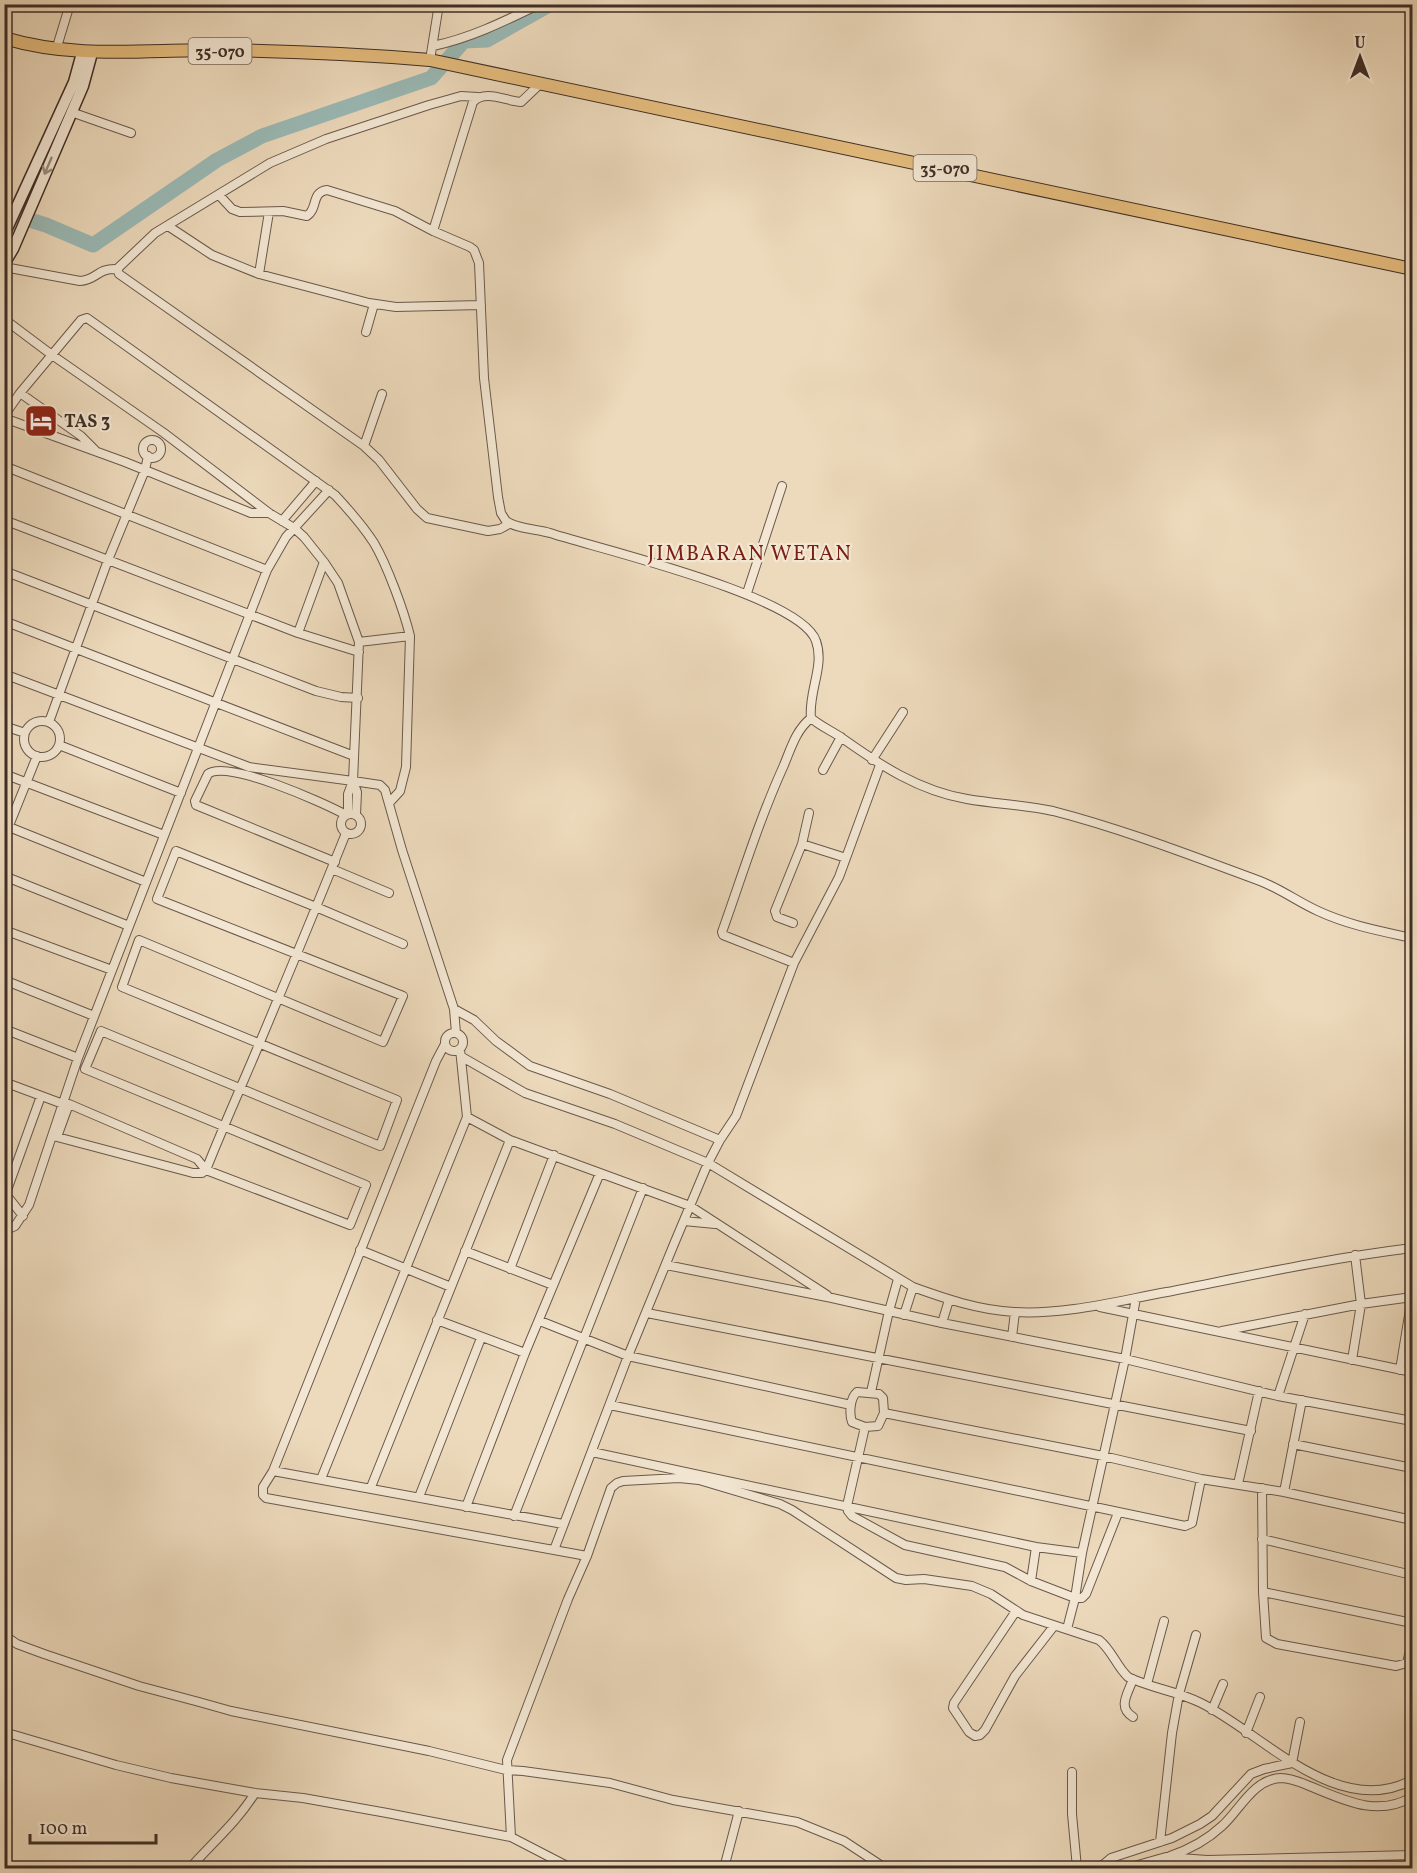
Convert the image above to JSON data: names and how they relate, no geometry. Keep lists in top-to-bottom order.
{
  "streets": {
    "main road": ["35-070"]
  },
  "districts": ["JIMBARAN WETAN"],
  "places": {
    "hotel": ["TAS 3"]
  },
  "scale_bar": "100 m",
  "north": "top"
}
